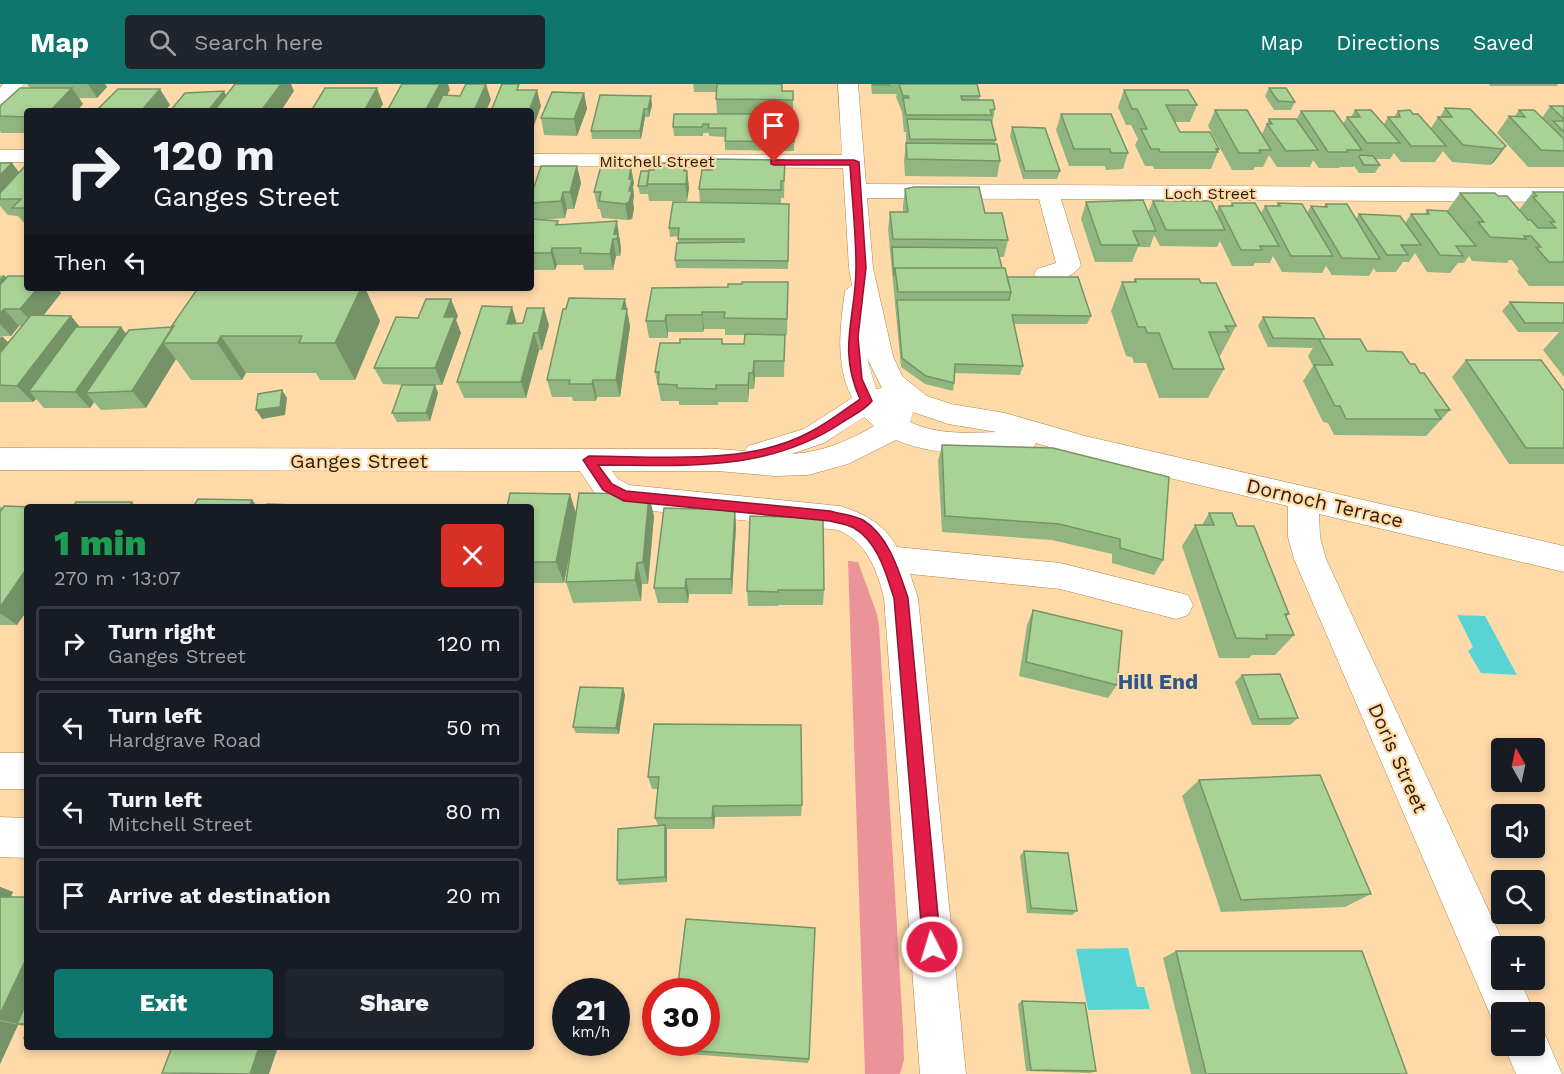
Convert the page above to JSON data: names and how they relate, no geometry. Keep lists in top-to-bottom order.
{
  "streets": {
    "street": [
      "Mitchell Street",
      "Loch Street",
      "Ganges Street",
      "Dornoch Terrace",
      "Doris Street"
    ]
  },
  "crossings": [
    ["Ganges Street", "Dornoch Terrace"],
    ["Dornoch Terrace", "Doris Street"]
  ],
  "districts": ["Hill End"],
  "north": "top",
  "page": {
    "header": "Map",
    "search": "Search here",
    "nav": ["Map", "Directions", "Saved"],
    "turn": ["120 m", "Ganges Street"],
    "then": "Then",
    "heading": ["1 min", "270 m · 13:07"],
    "list": [
      {
        "name": "Turn right",
        "note": "Ganges Street",
        "value": "120 m"
      },
      {
        "name": "Turn left",
        "note": "Hardgrave Road",
        "value": "50 m"
      },
      {
        "name": "Turn left",
        "note": "Mitchell Street",
        "value": "80 m"
      },
      {
        "name": "Arrive at destination",
        "value": "20 m"
      }
    ],
    "map_buttons": ["+", "−"],
    "buttons": ["Exit", "Share"],
    "speed": "21 km/h",
    "limit": "30"
  }
}
